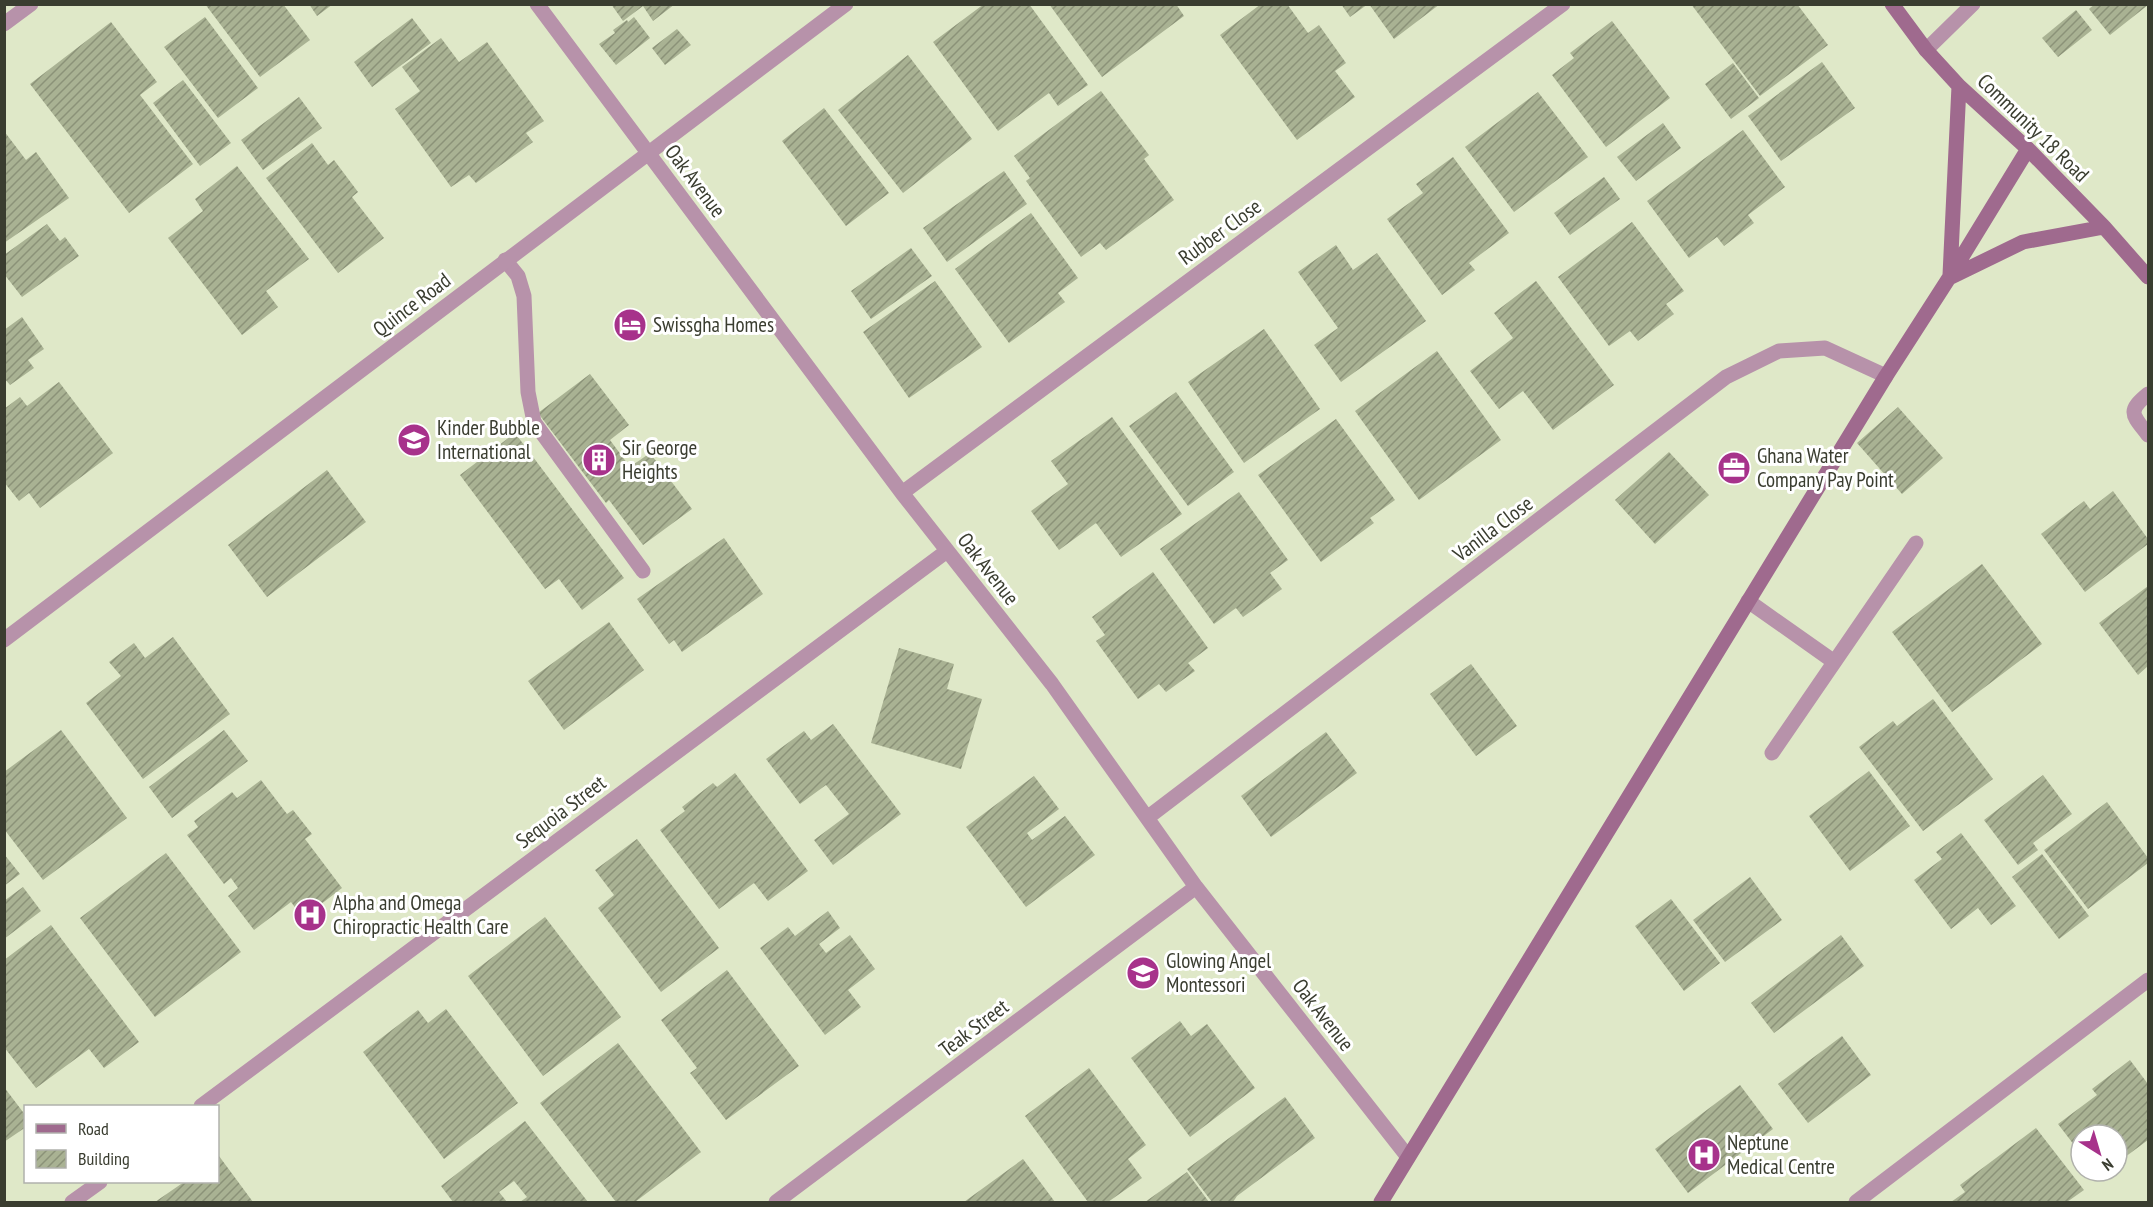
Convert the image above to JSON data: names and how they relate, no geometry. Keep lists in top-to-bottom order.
{
  "streets": {
    "street": [
      "Community 18 Road",
      "Oak Avenue",
      "Rubber Close",
      "Quince Road",
      "Vanilla Close",
      "Sequoia Street",
      "Teak Street"
    ]
  },
  "crossings": [
    ["Oak Avenue", "Rubber Close"],
    ["Oak Avenue", "Quince Road"],
    ["Oak Avenue", "Vanilla Close"],
    ["Oak Avenue", "Sequoia Street"],
    ["Oak Avenue", "Teak Street"]
  ],
  "places": {
    "hotel": ["Swissgha Homes"],
    "school or university": ["Kinder Bubble International", "Glowing Angel Montessori"],
    "building": ["Sir George Heights"],
    "office": ["Ghana Water Company Pay Point"],
    "hospital": ["Alpha and Omega Chiropractic Health Care", "Neptune Medical Centre"]
  },
  "legend": ["Road", "Building"],
  "north": "bottom right"
}
